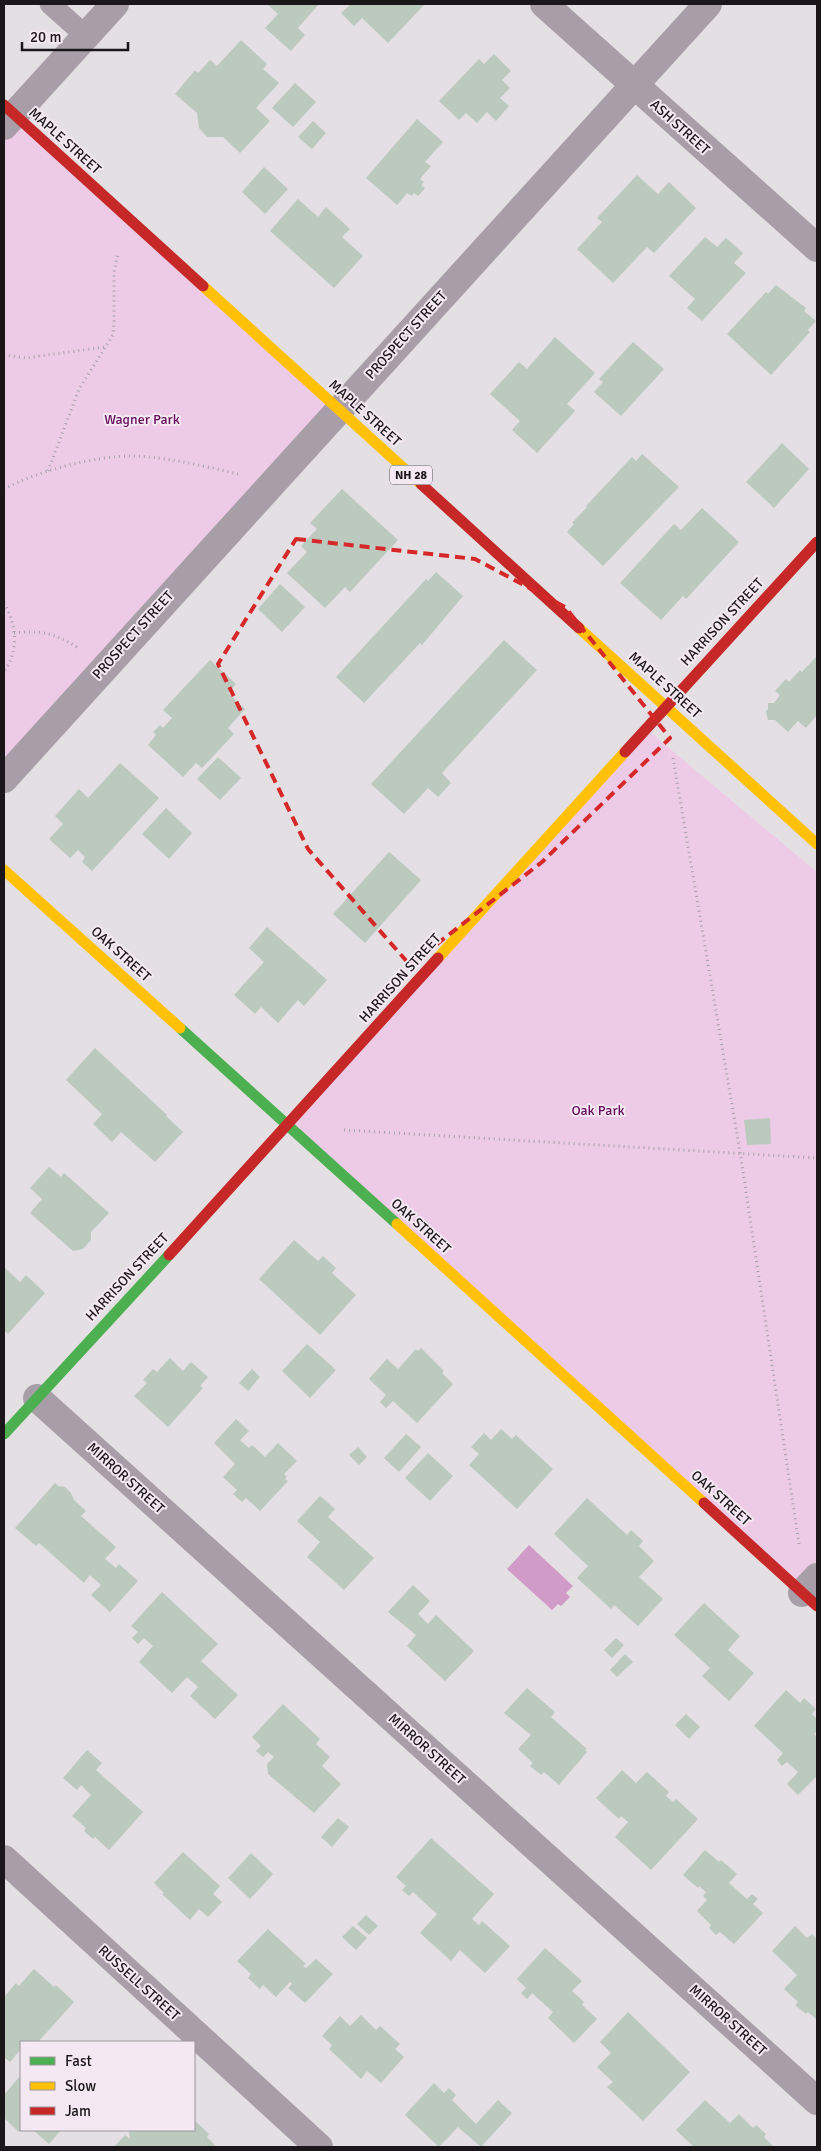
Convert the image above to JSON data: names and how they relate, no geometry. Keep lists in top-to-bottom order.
{
  "streets": {
    "street": [
      "ASH STREET",
      "MAPLE STREET",
      "PROSPECT STREET",
      "NH 28",
      "HARRISON STREET",
      "OAK STREET",
      "MIRROR STREET",
      "RUSSELL STREET"
    ]
  },
  "crossings": [
    ["ASH STREET", "PROSPECT STREET"],
    ["MAPLE STREET", "PROSPECT STREET"],
    ["MAPLE STREET", "HARRISON STREET"],
    ["HARRISON STREET", "OAK STREET"],
    ["HARRISON STREET", "MIRROR STREET"]
  ],
  "parks": ["Wagner Park", "Oak Park"],
  "legend": ["Fast", "Slow", "Jam"],
  "scale_bar": "20 m"
}
